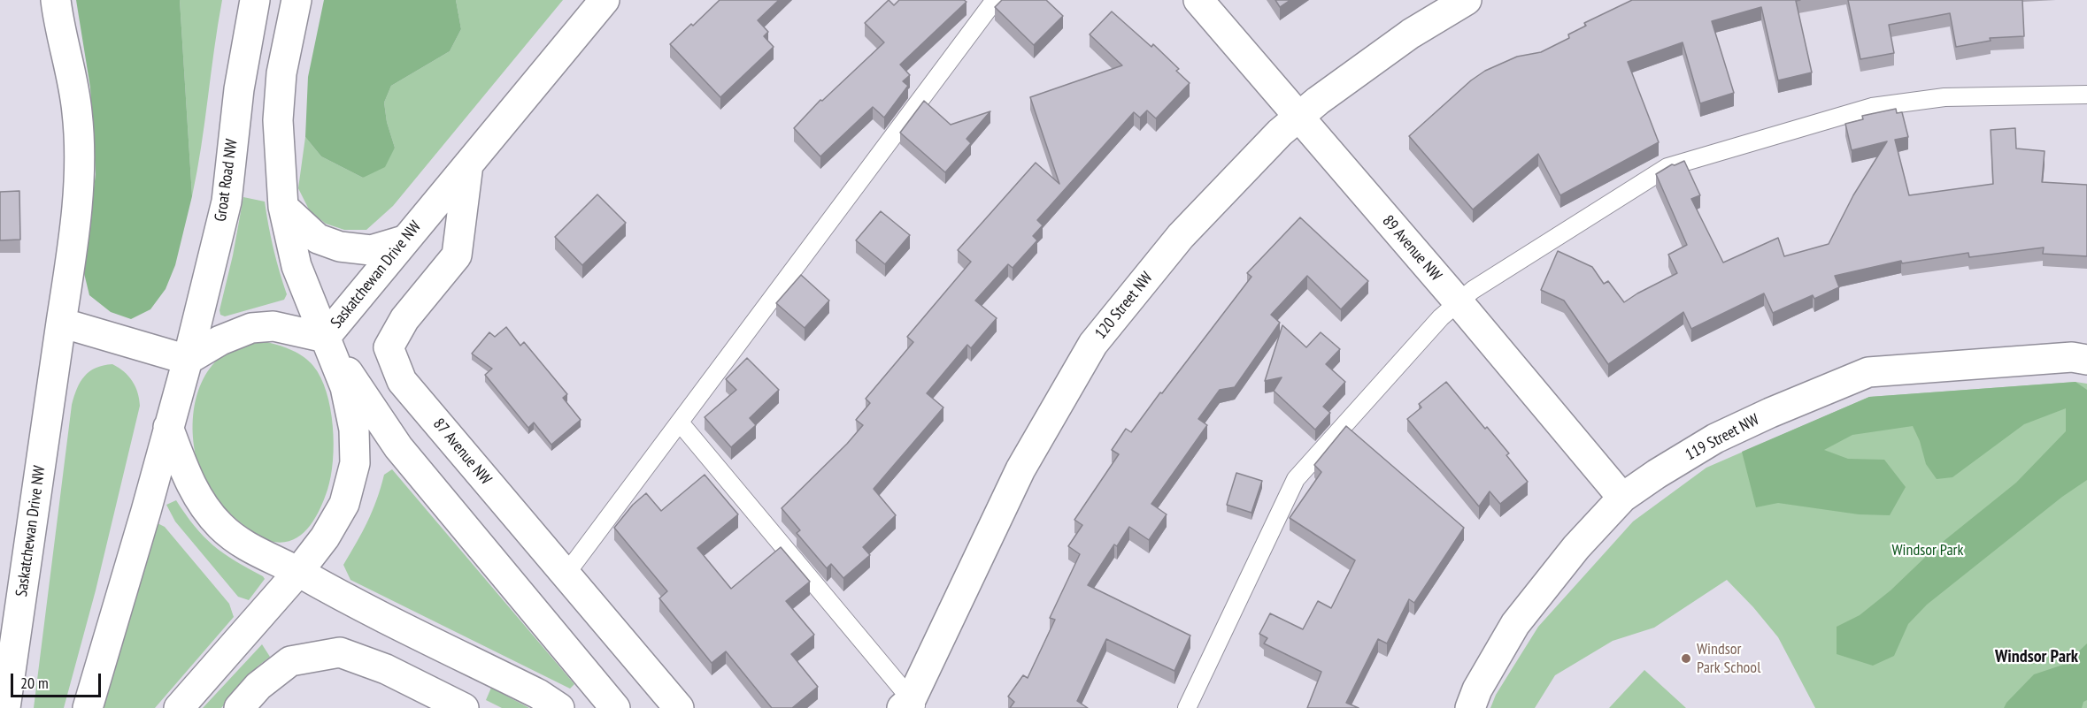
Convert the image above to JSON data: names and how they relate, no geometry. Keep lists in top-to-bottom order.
{
  "streets": {
    "street": [
      "Groat Road NW",
      "89 Avenue NW",
      "Saskatchewan Drive NW",
      "120 Street NW",
      "119 Street NW",
      "87 Avenue NW"
    ]
  },
  "crossings": [
    ["89 Avenue NW", "120 Street NW"],
    ["89 Avenue NW", "119 Street NW"],
    ["Saskatchewan Drive NW", "87 Avenue NW"]
  ],
  "districts": ["Windsor Park"],
  "parks": ["Windsor Park"],
  "places": ["Windsor Park School"],
  "scale_bar": "20 m"
}
